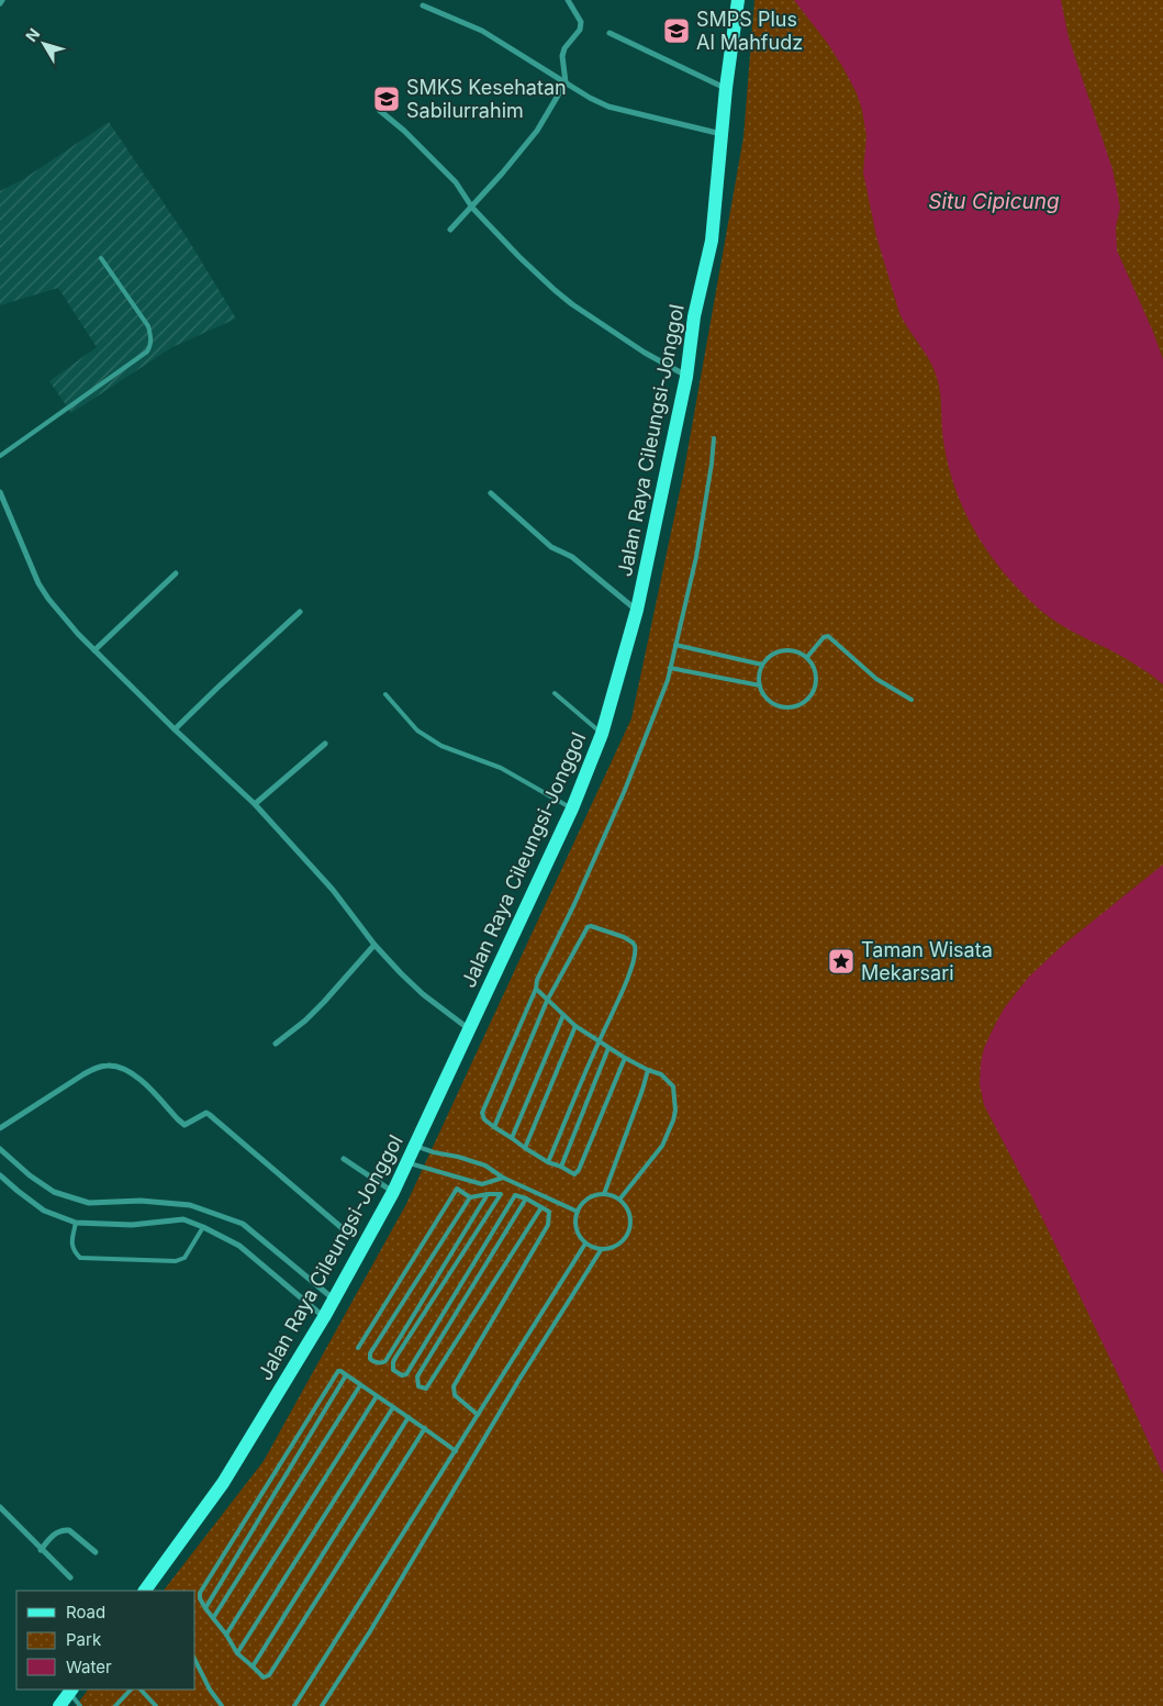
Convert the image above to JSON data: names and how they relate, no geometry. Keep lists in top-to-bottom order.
{
  "streets": {
    "main road": ["Jalan Raya Cileungsi-Jonggol"]
  },
  "water": ["Situ Cipicung"],
  "places": {
    "school or university": ["SMPS Plus Al Mahfudz", "SMKS Kesehatan Sabilurrahim"],
    "place": ["Taman Wisata Mekarsari"]
  },
  "legend": ["Road", "Park", "Water"],
  "north": "top left"
}
